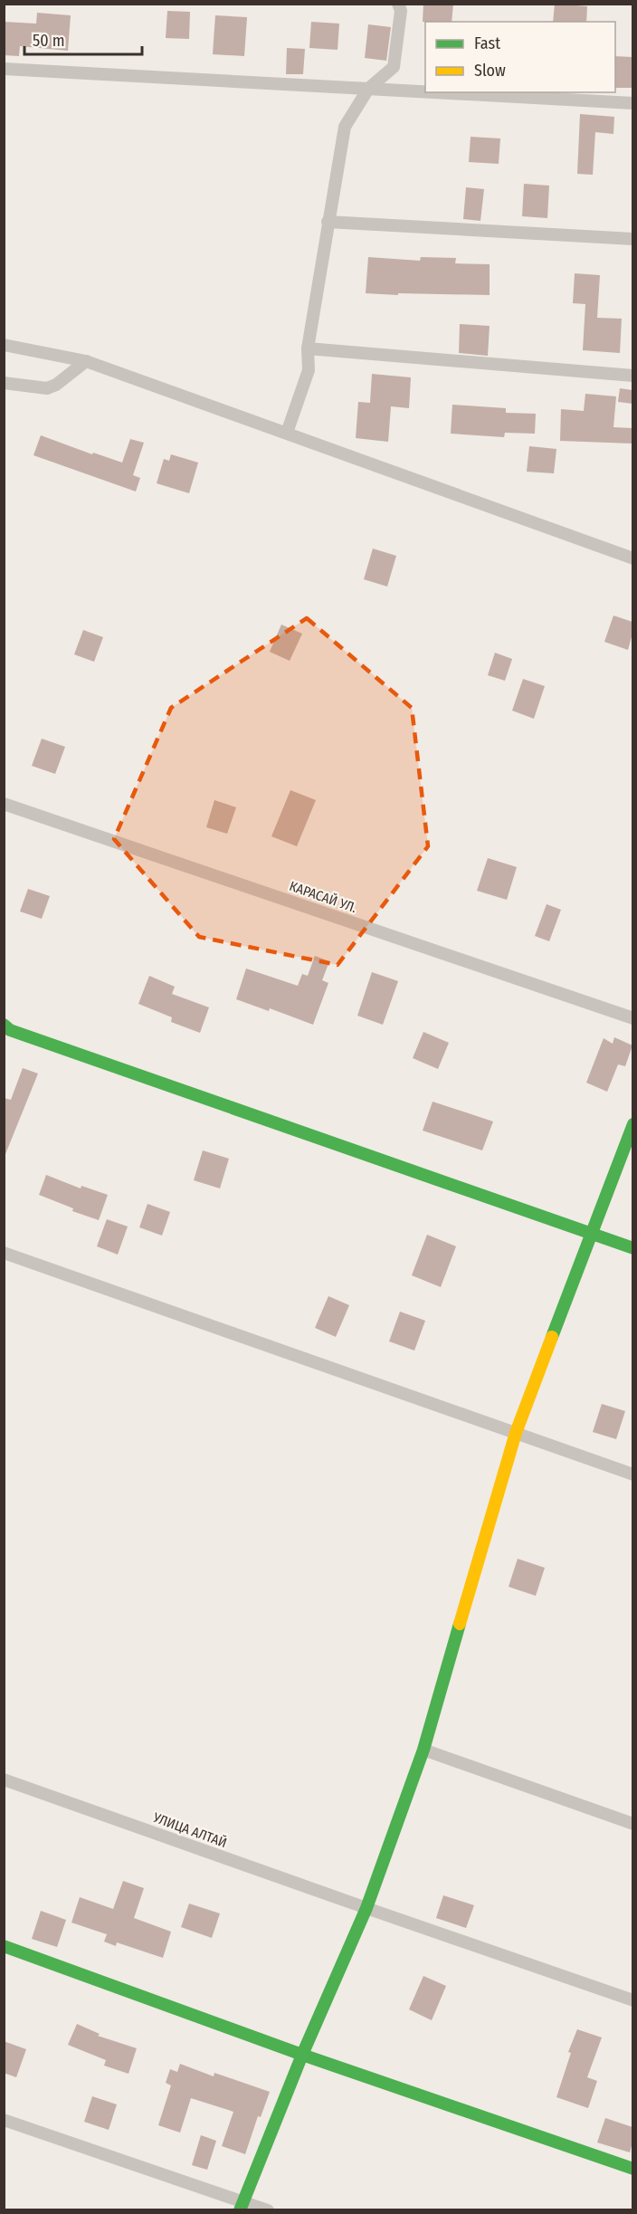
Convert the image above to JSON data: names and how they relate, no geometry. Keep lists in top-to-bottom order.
{
  "streets": {
    "street": ["КАРАСАЙ УЛ.", "УЛИЦА АЛТАЙ"]
  },
  "legend": ["Fast", "Slow"],
  "scale_bar": "50 m"
}
